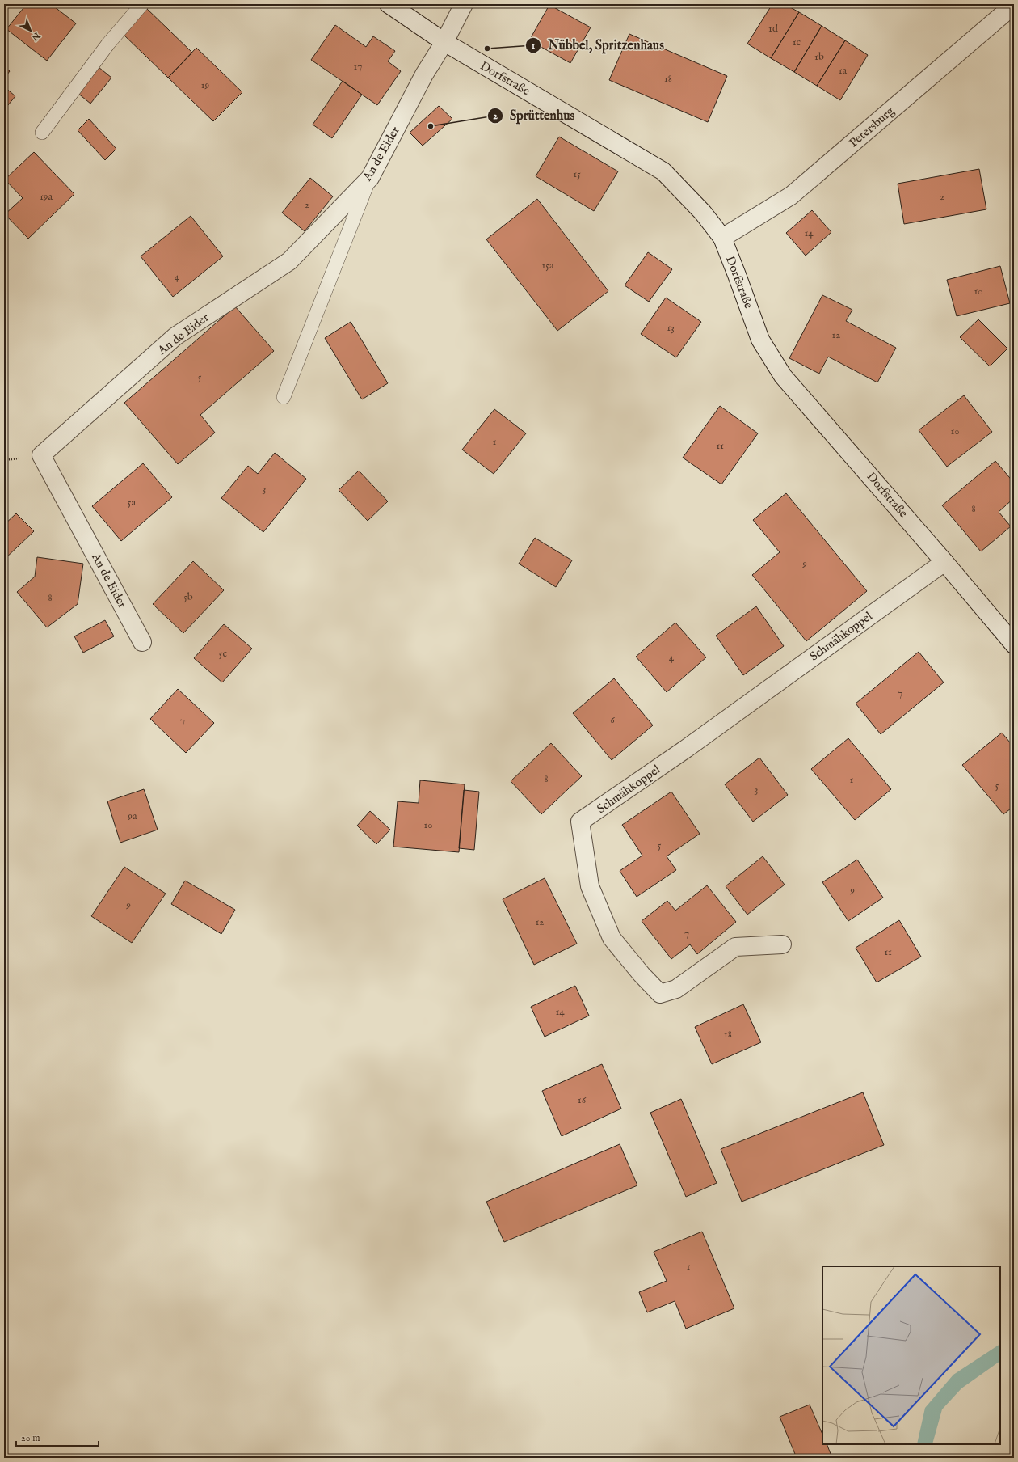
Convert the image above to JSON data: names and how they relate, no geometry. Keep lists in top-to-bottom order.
{
  "streets": {
    "street": [
      "Dorfstraße",
      "Petersburg",
      "An de Eider",
      "Schmähkoppel"
    ]
  },
  "crossings": [
    ["Dorfstraße", "Petersburg"],
    ["Dorfstraße", "An de Eider"],
    ["Dorfstraße", "Schmähkoppel"]
  ],
  "places": ["Nübbel, Spritzenhaus", "Sprüttenhus"],
  "house_numbers": [
    "1d",
    "1c",
    "1b",
    "17",
    "1a",
    "18",
    "19",
    "15",
    "19a",
    "2",
    "2",
    "14",
    "15a",
    "4",
    "10",
    "13",
    "12",
    "5",
    "10",
    "1",
    "11",
    "3",
    "5a",
    "8",
    "9",
    "5b",
    "8",
    "5c",
    "4",
    "7",
    "6",
    "7",
    "8",
    "1",
    "5",
    "3",
    "9a",
    "10",
    "5",
    "9",
    "9",
    "12",
    "7",
    "11",
    "14",
    "18",
    "16",
    "1"
  ],
  "scale_bar": "20 m",
  "north": "bottom right"
}
